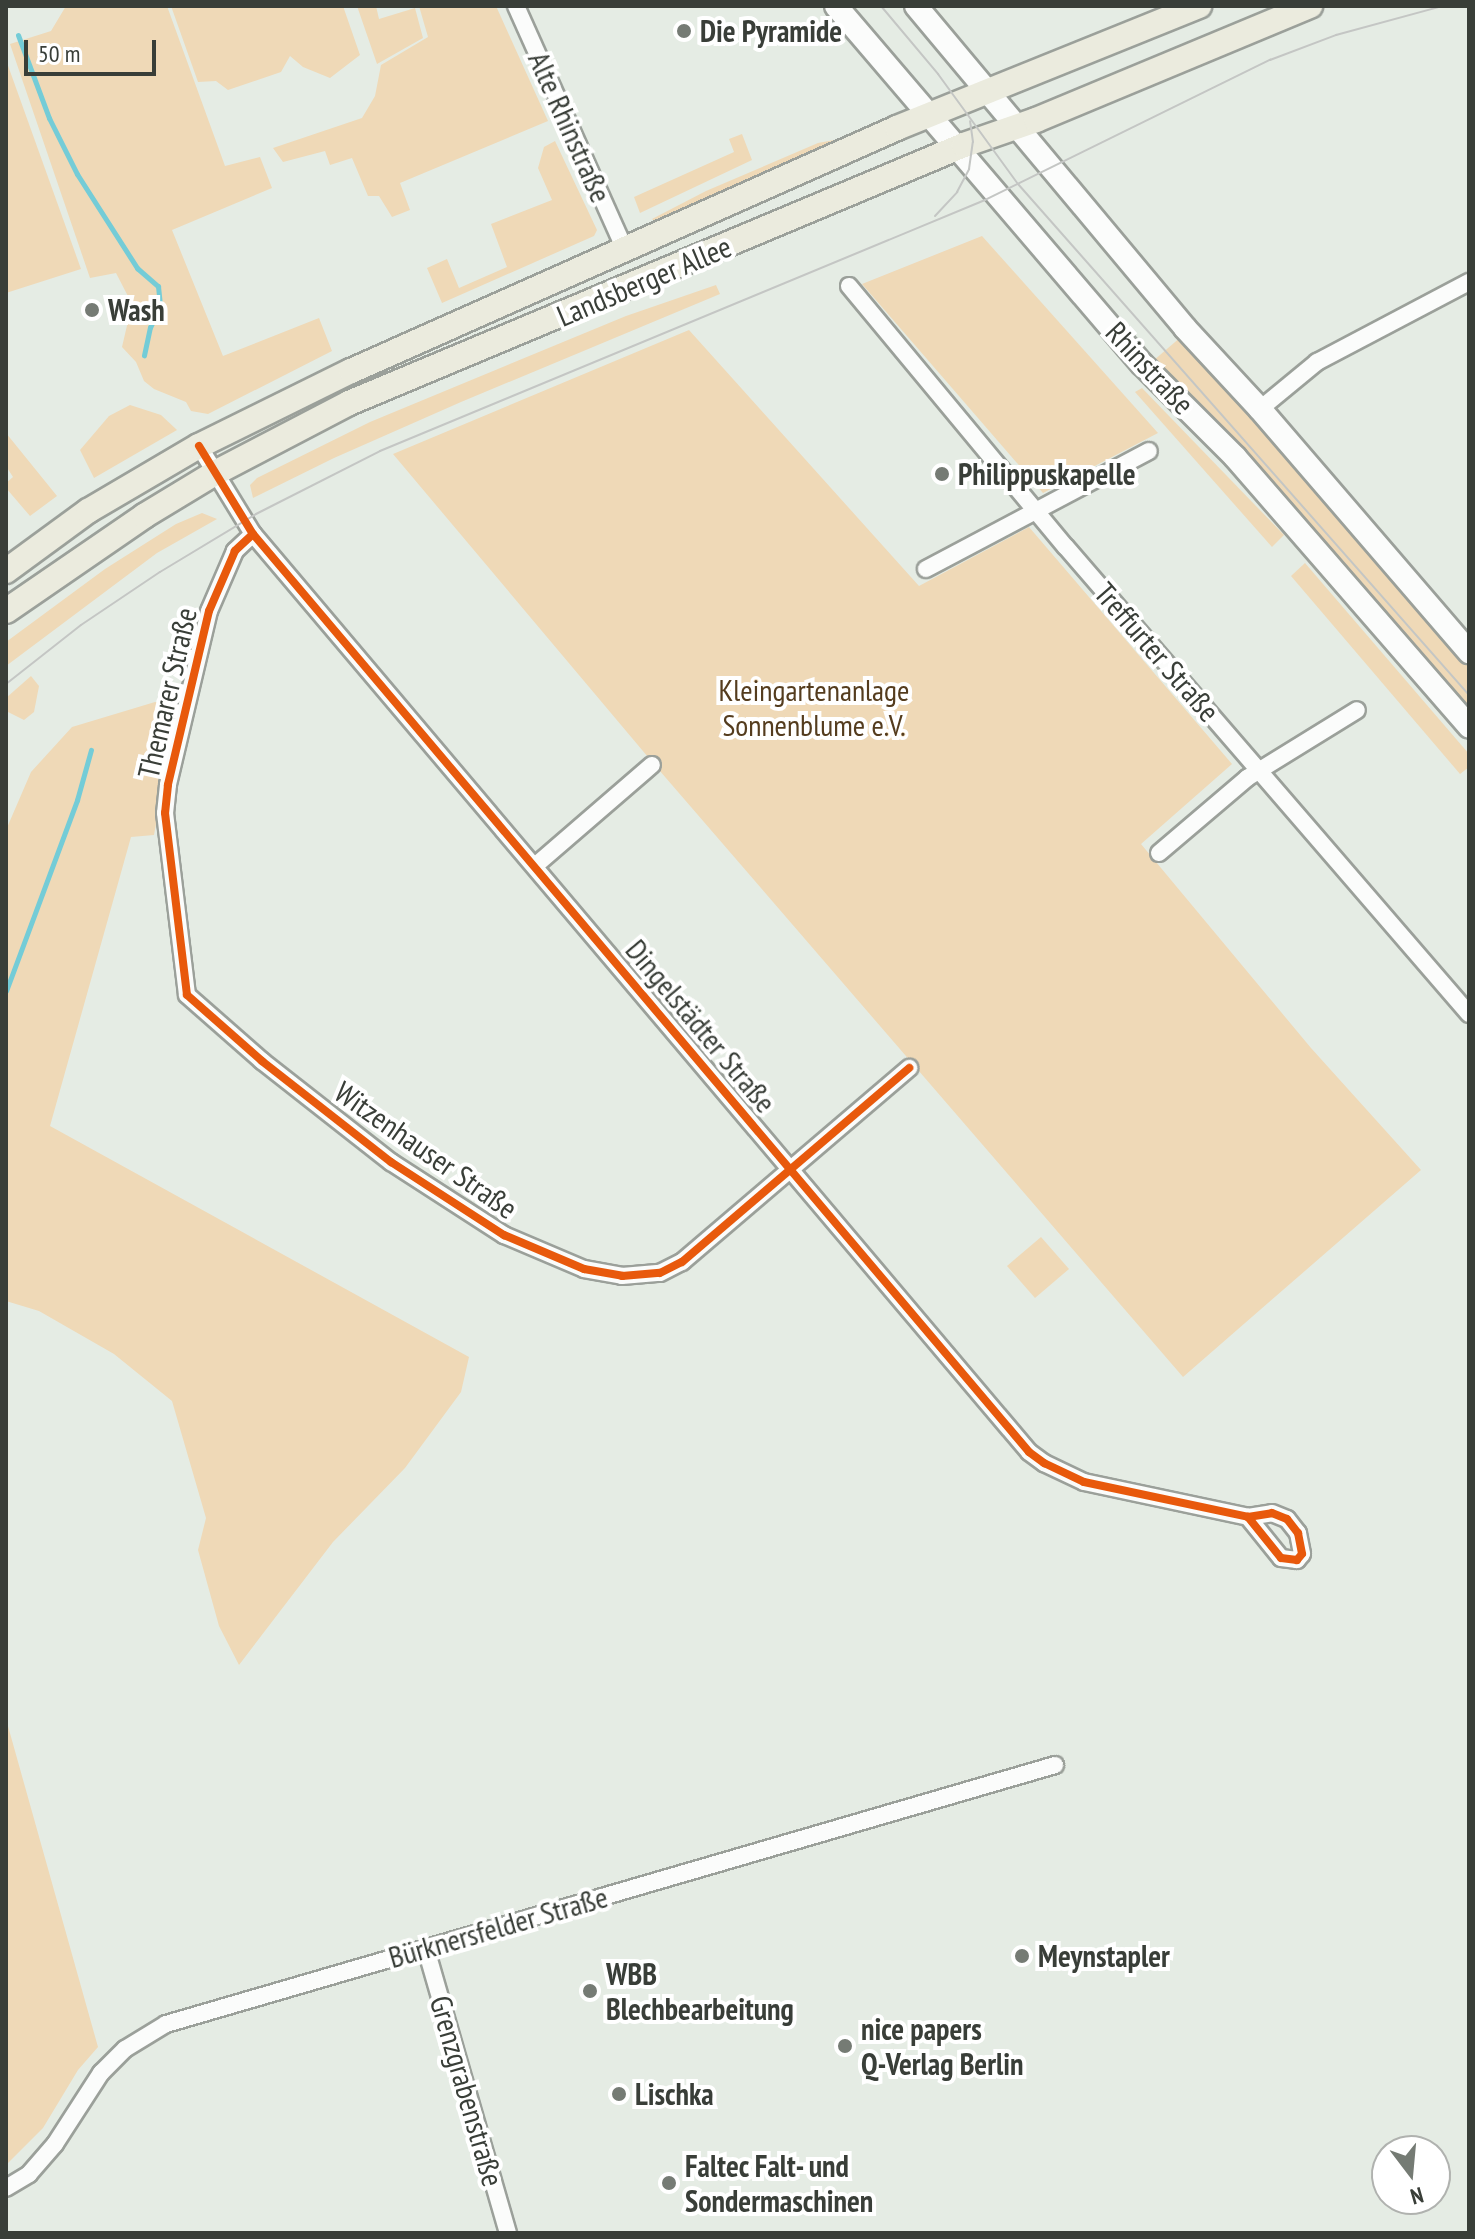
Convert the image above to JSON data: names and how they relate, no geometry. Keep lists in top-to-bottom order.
{
  "streets": {
    "main road": ["Landsberger Allee", "Rhinstraße"],
    "street": [
      "Alte Rhinstraße",
      "Treffurter Straße",
      "Themarer Straße",
      "Dingelstädter Straße",
      "Witzenhauser Straße",
      "Bürknersfelder Straße",
      "Grenzgrabenstraße"
    ]
  },
  "crossings": [
    ["Alte Rhinstraße", "Landsberger Allee"],
    ["Landsberger Allee", "Rhinstraße"],
    ["Landsberger Allee", "Dingelstädter Straße"],
    ["Themarer Straße", "Dingelstädter Straße"],
    ["Themarer Straße", "Witzenhauser Straße"],
    ["Dingelstädter Straße", "Witzenhauser Straße"],
    ["Bürknersfelder Straße", "Grenzgrabenstraße"]
  ],
  "parks": ["Kleingartenanlage Sonnenblume e.V."],
  "places": [
    "Die Pyramide",
    "Wash",
    "Philippuskapelle",
    "Meynstapler",
    "WBB Blechbearbeitung",
    "nice papers Q-Verlag Berlin",
    "Lischka",
    "Faltec Falt- und Sondermaschinen"
  ],
  "scale_bar": "50 m",
  "north": "bottom"
}
